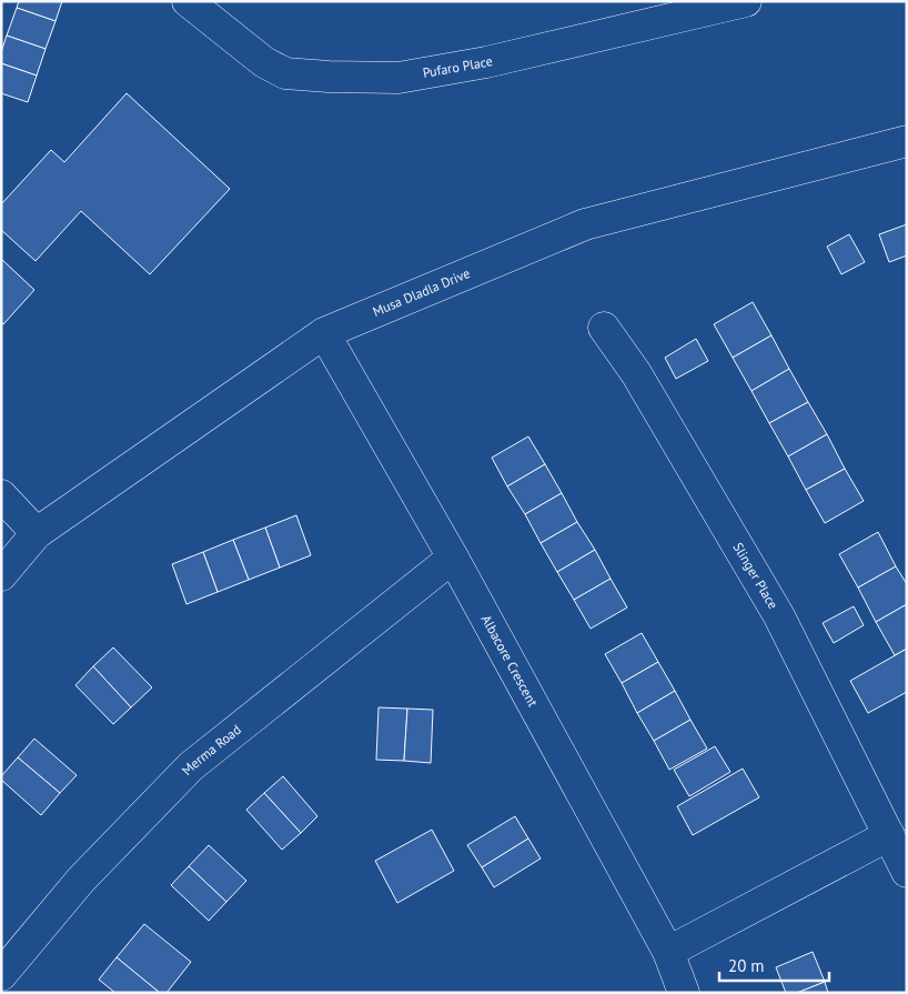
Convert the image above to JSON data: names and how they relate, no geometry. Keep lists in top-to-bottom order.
{
  "streets": {
    "street": [
      "Pufaro Place",
      "Musa Dladla Drive",
      "Slinger Place",
      "Albacore Crescent",
      "Merma Road"
    ]
  },
  "crossings": [
    ["Musa Dladla Drive", "Albacore Crescent"],
    ["Albacore Crescent", "Merma Road"]
  ],
  "scale_bar": "20 m"
}
